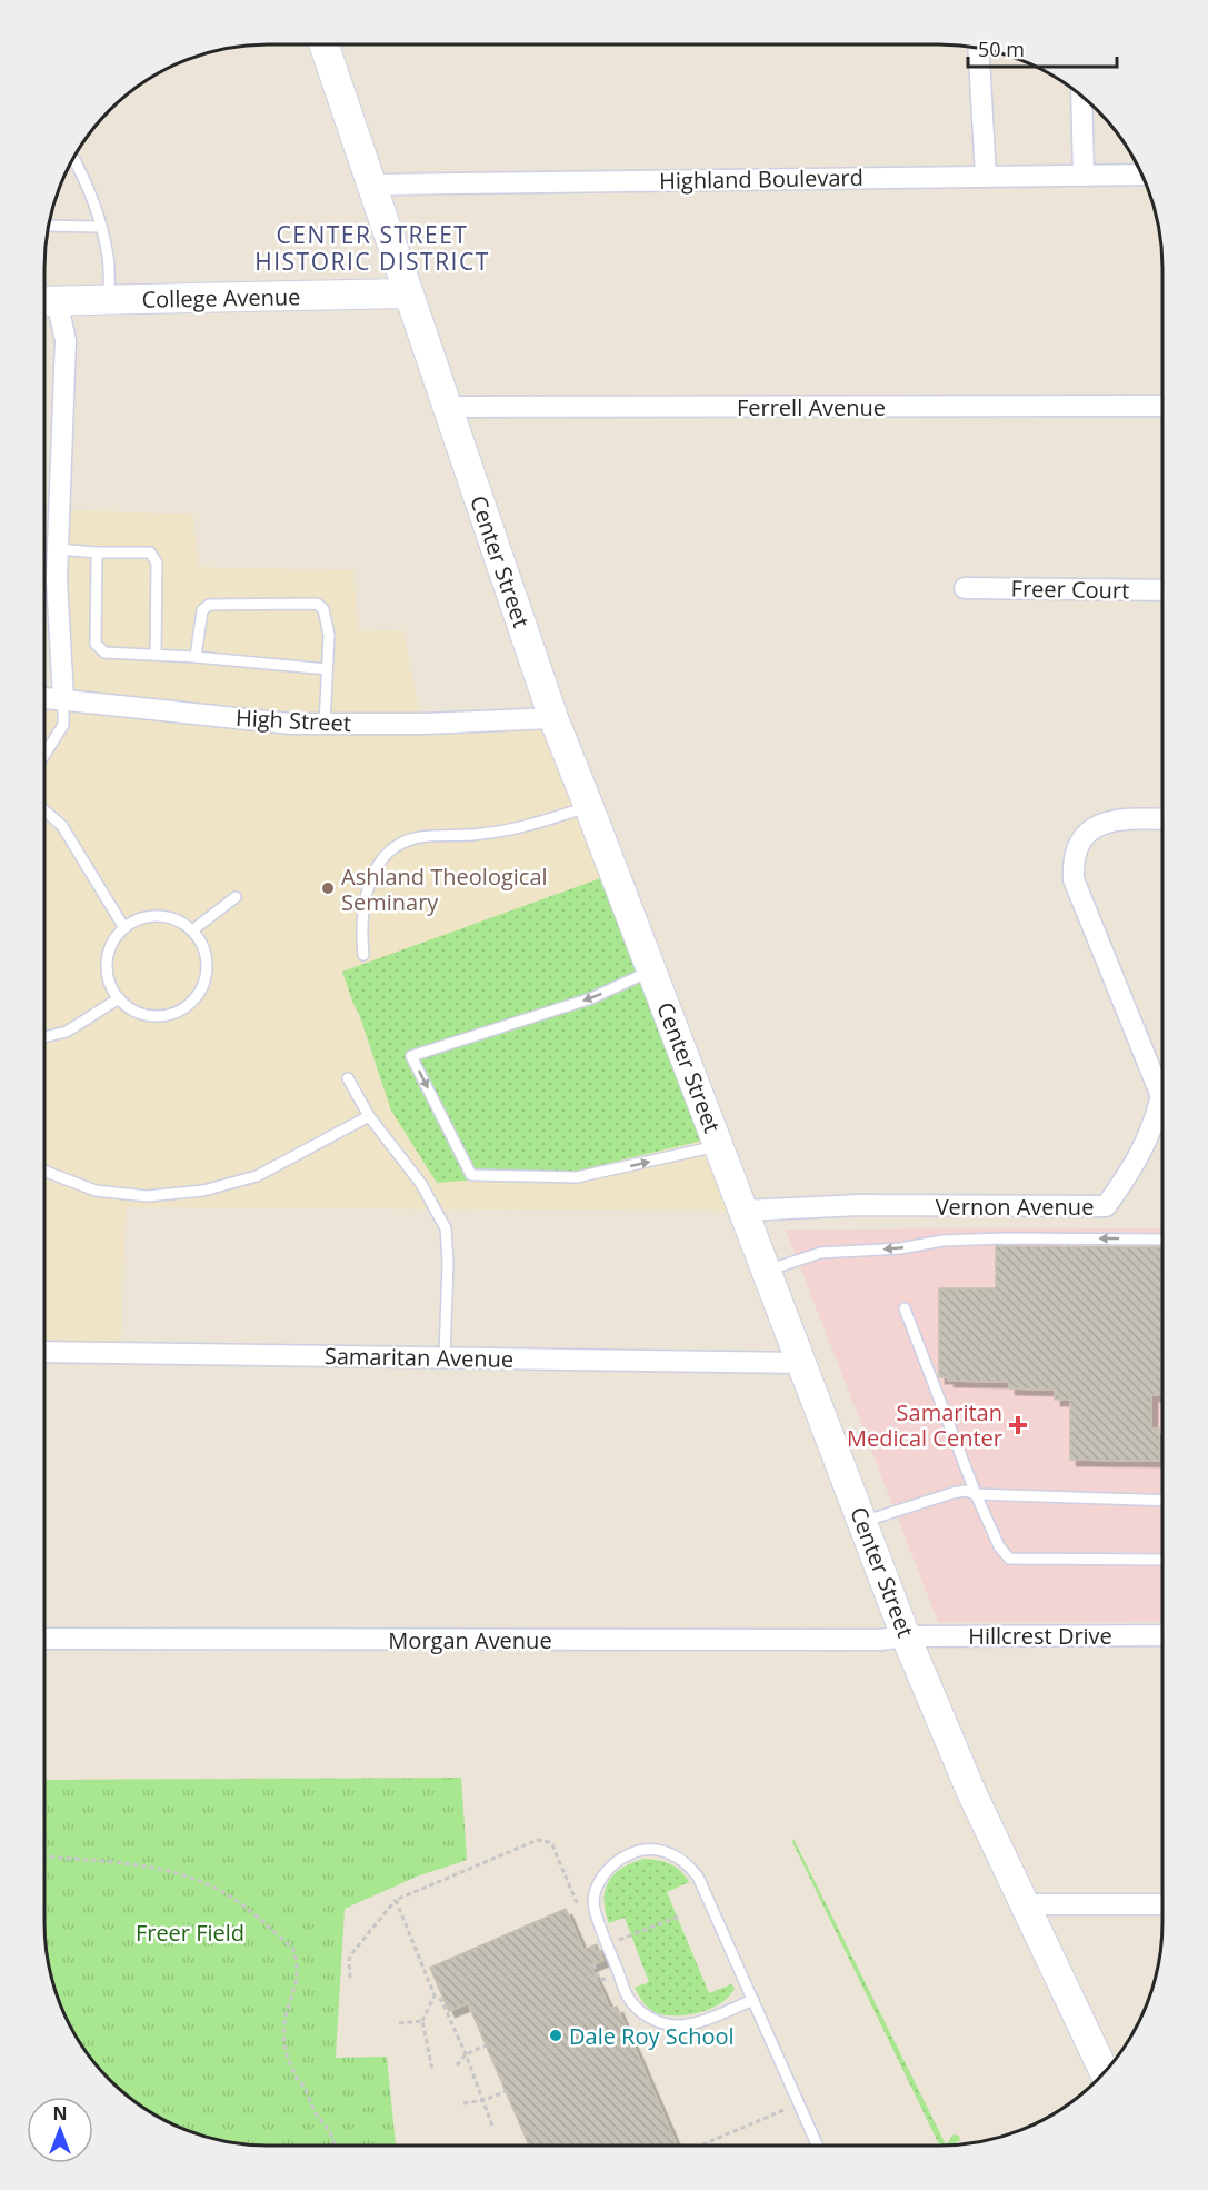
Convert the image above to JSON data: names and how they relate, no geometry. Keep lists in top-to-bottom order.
{
  "streets": {
    "main road": ["College Avenue", "Center Street"],
    "street": [
      "Highland Boulevard",
      "Ferrell Avenue",
      "Freer Court",
      "High Street",
      "Vernon Avenue",
      "Samaritan Avenue",
      "Hillcrest Drive",
      "Morgan Avenue"
    ]
  },
  "crossings": [
    ["Highland Boulevard", "Center Street"],
    ["College Avenue", "Center Street"],
    ["Ferrell Avenue", "Center Street"],
    ["Center Street", "High Street"],
    ["Center Street", "Vernon Avenue"],
    ["Center Street", "Samaritan Avenue"],
    ["Center Street", "Hillcrest Drive"],
    ["Center Street", "Morgan Avenue"],
    ["Hillcrest Drive", "Morgan Avenue"]
  ],
  "districts": ["CENTER STREET HISTORIC DISTRICT"],
  "parks": ["Freer Field"],
  "places": {
    "other": ["Ashland Theological Seminary", "Dale Roy School"],
    "health": ["Samaritan Medical Center"]
  },
  "scale_bar": "50 m",
  "north": "top"
}
